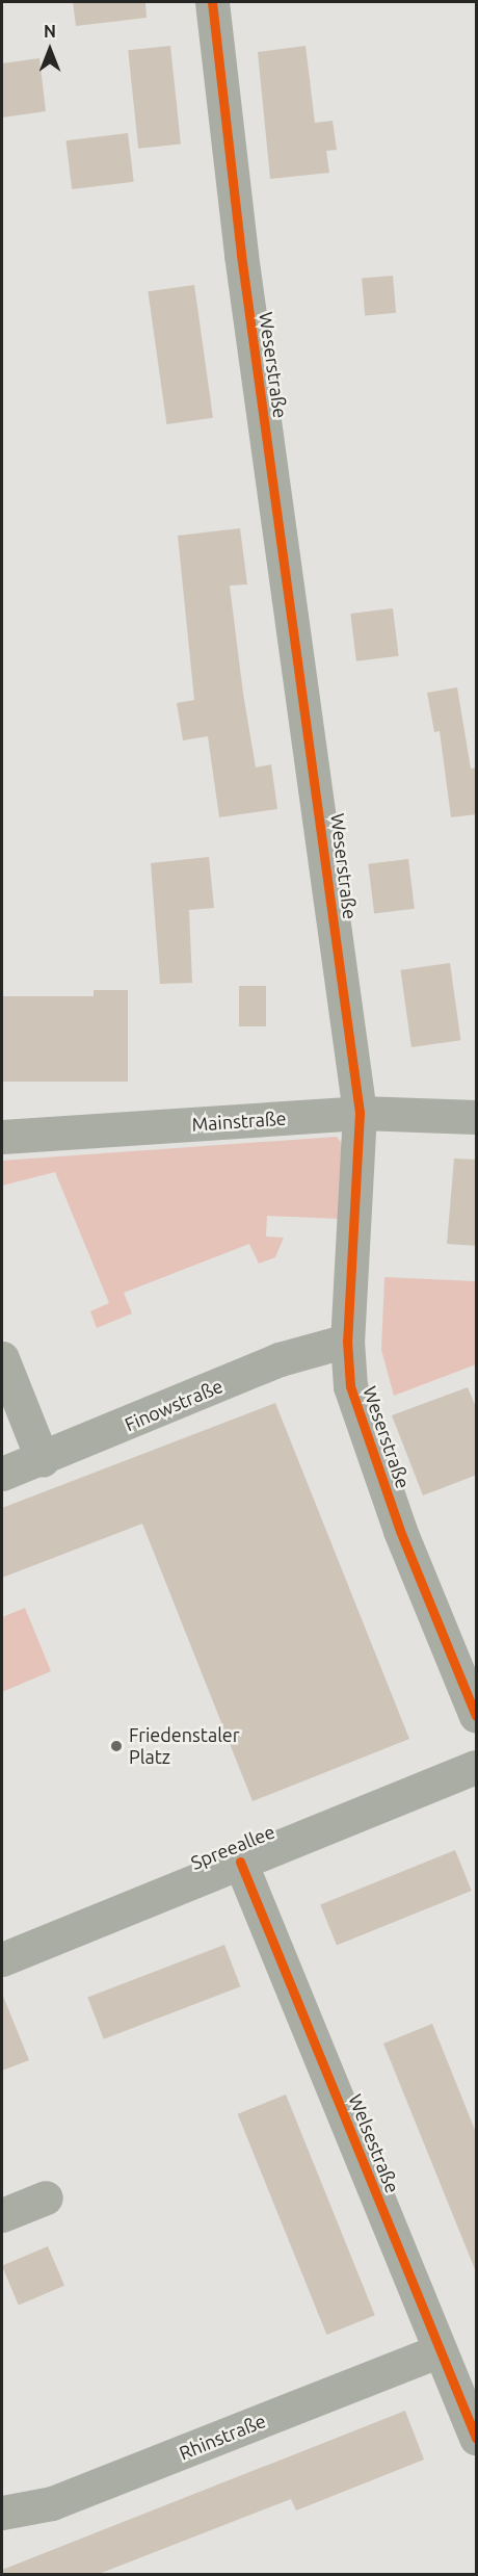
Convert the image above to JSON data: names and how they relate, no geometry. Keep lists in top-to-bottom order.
{
  "streets": {
    "street": [
      "Weserstraße",
      "Mainstraße",
      "Finowstraße",
      "Spreeallee",
      "Welsestraße",
      "Rhinstraße"
    ]
  },
  "crossings": [
    ["Weserstraße", "Mainstraße"],
    ["Weserstraße", "Finowstraße"],
    ["Spreeallee", "Welsestraße"],
    ["Welsestraße", "Rhinstraße"]
  ],
  "places": ["Friedenstaler Platz"],
  "north": "top"
}
